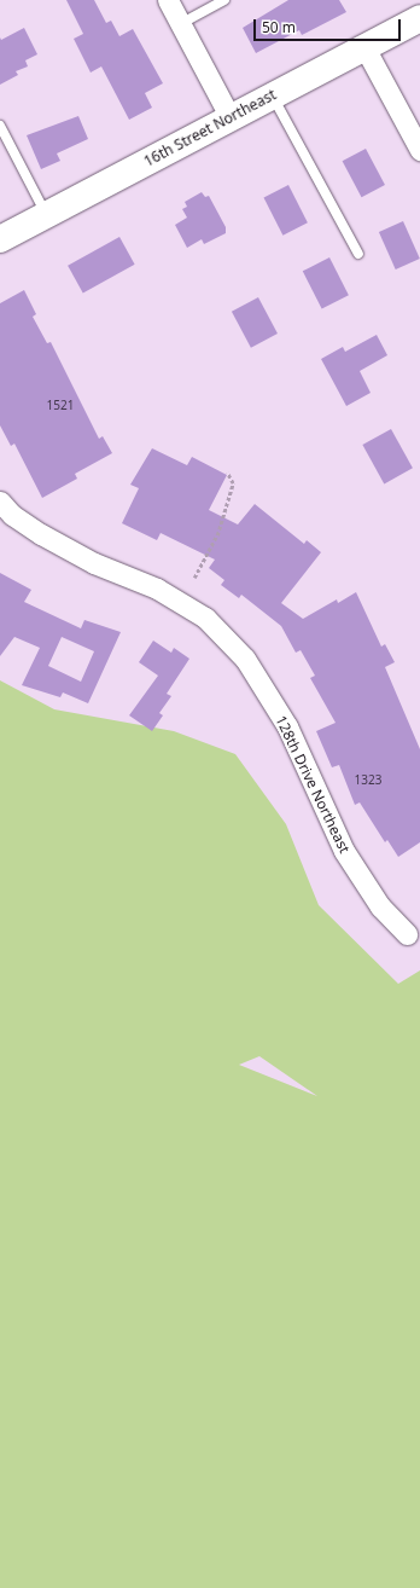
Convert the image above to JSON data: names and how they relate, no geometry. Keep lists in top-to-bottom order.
{
  "streets": {
    "street": ["16th Street Northeast", "128th Drive Northeast"]
  },
  "house_numbers": ["1521", "1323"],
  "scale_bar": "50 m"
}
